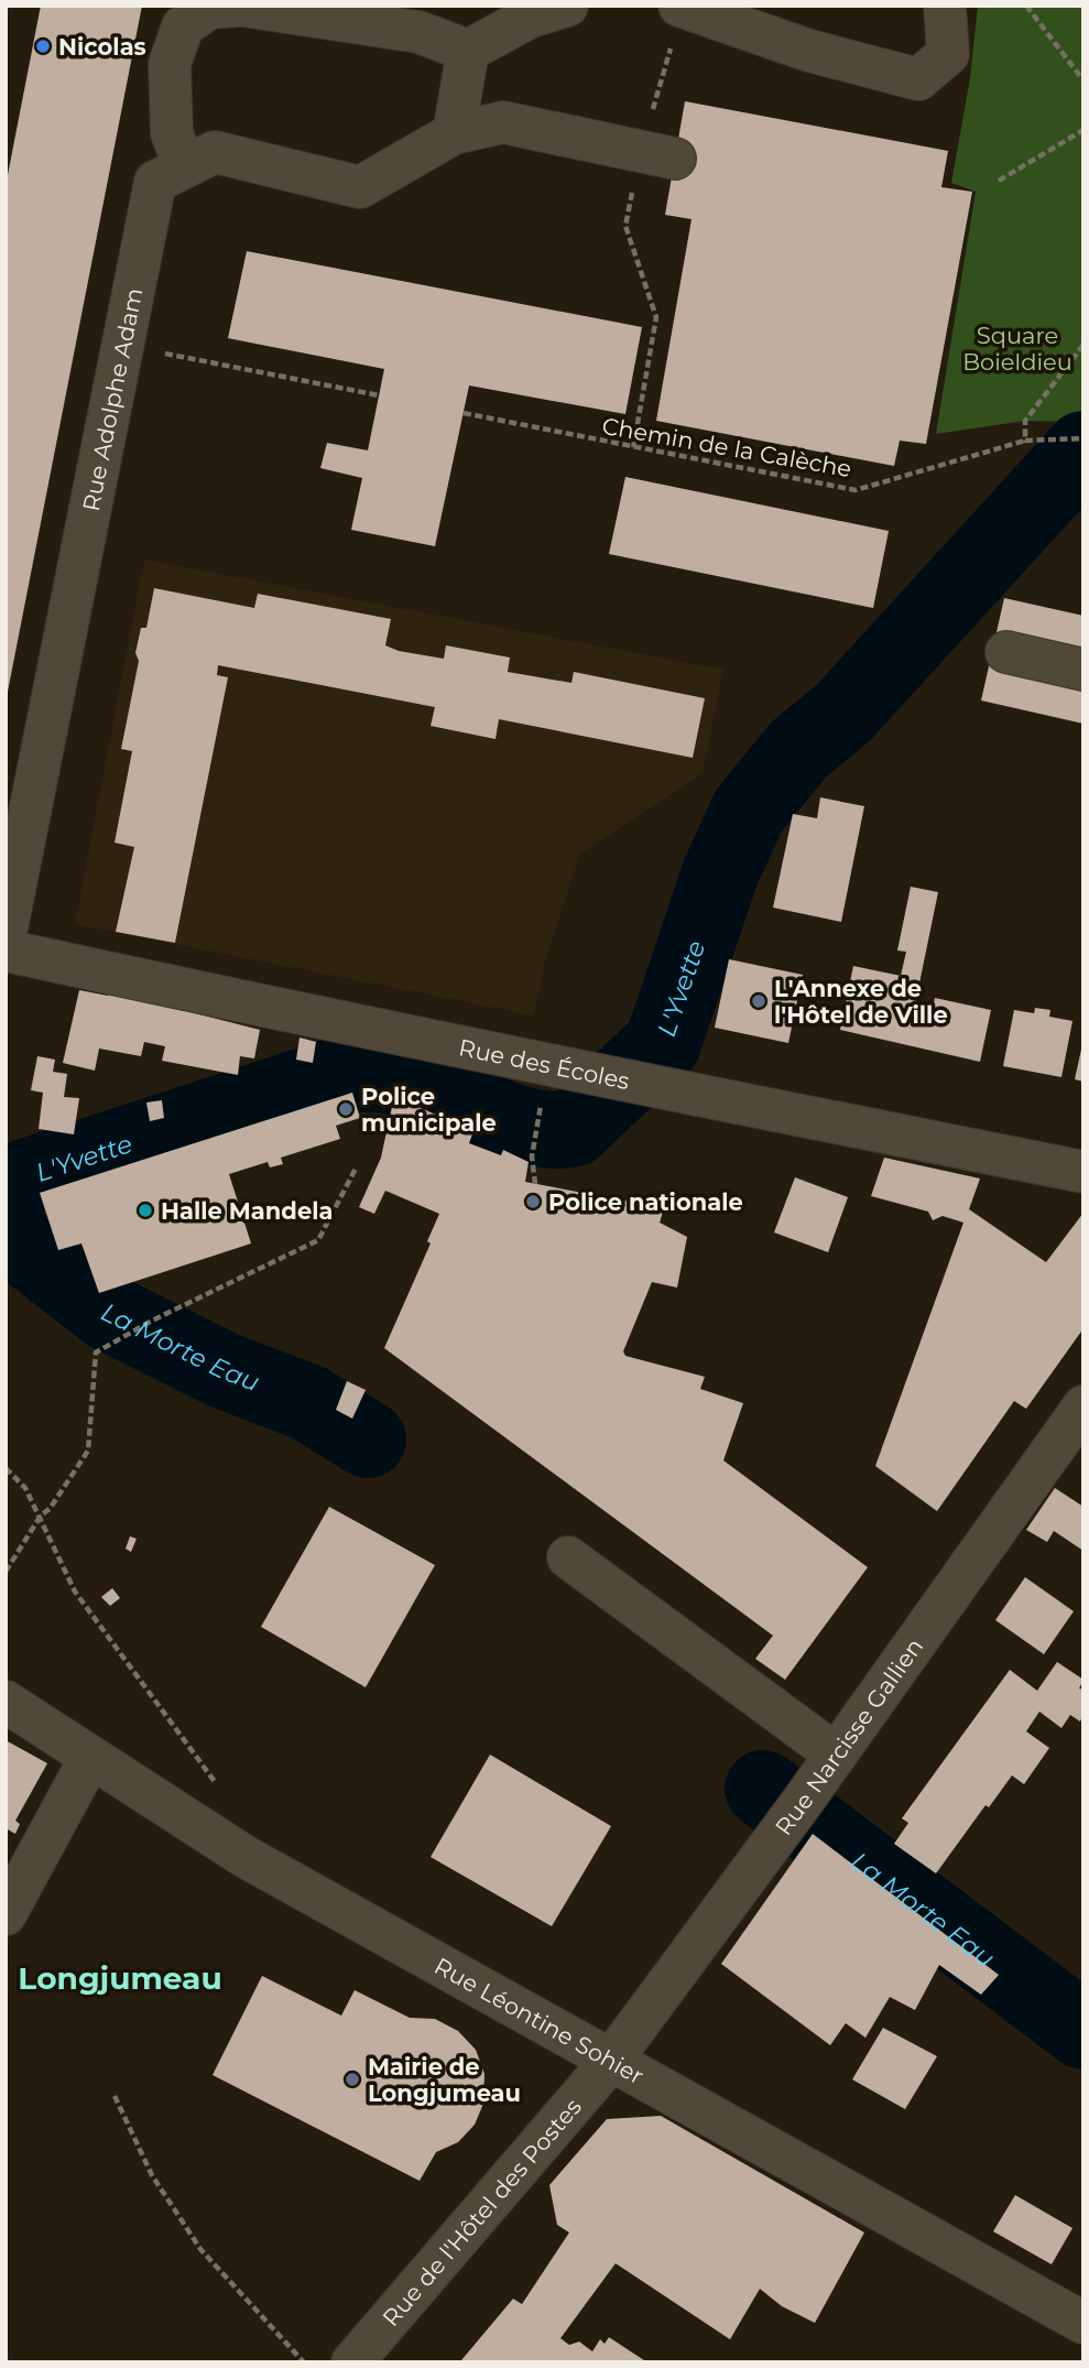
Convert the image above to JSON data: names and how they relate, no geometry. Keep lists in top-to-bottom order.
{
  "streets": {
    "street": [
      "Rue Adolphe Adam",
      "Rue des Écoles",
      "Rue Narcisse Gallien",
      "Rue Léontine Sohier",
      "Rue de l'Hôtel des Postes"
    ],
    "path": ["Chemin de la Calèche"]
  },
  "crossings": [
    ["Rue Narcisse Gallien", "Rue Léontine Sohier"],
    ["Rue Narcisse Gallien", "Rue de l'Hôtel des Postes"],
    ["Rue Léontine Sohier", "Rue de l'Hôtel des Postes"]
  ],
  "districts": ["Longjumeau"],
  "water": ["L'Yvette", "La Morte Eau"],
  "parks": ["Square Boieldieu"],
  "places": [
    "Nicolas",
    "L'Annexe de l'Hôtel de Ville",
    "Police municipale",
    "Police nationale",
    "Halle Mandela",
    "Mairie de Longjumeau"
  ]
}
